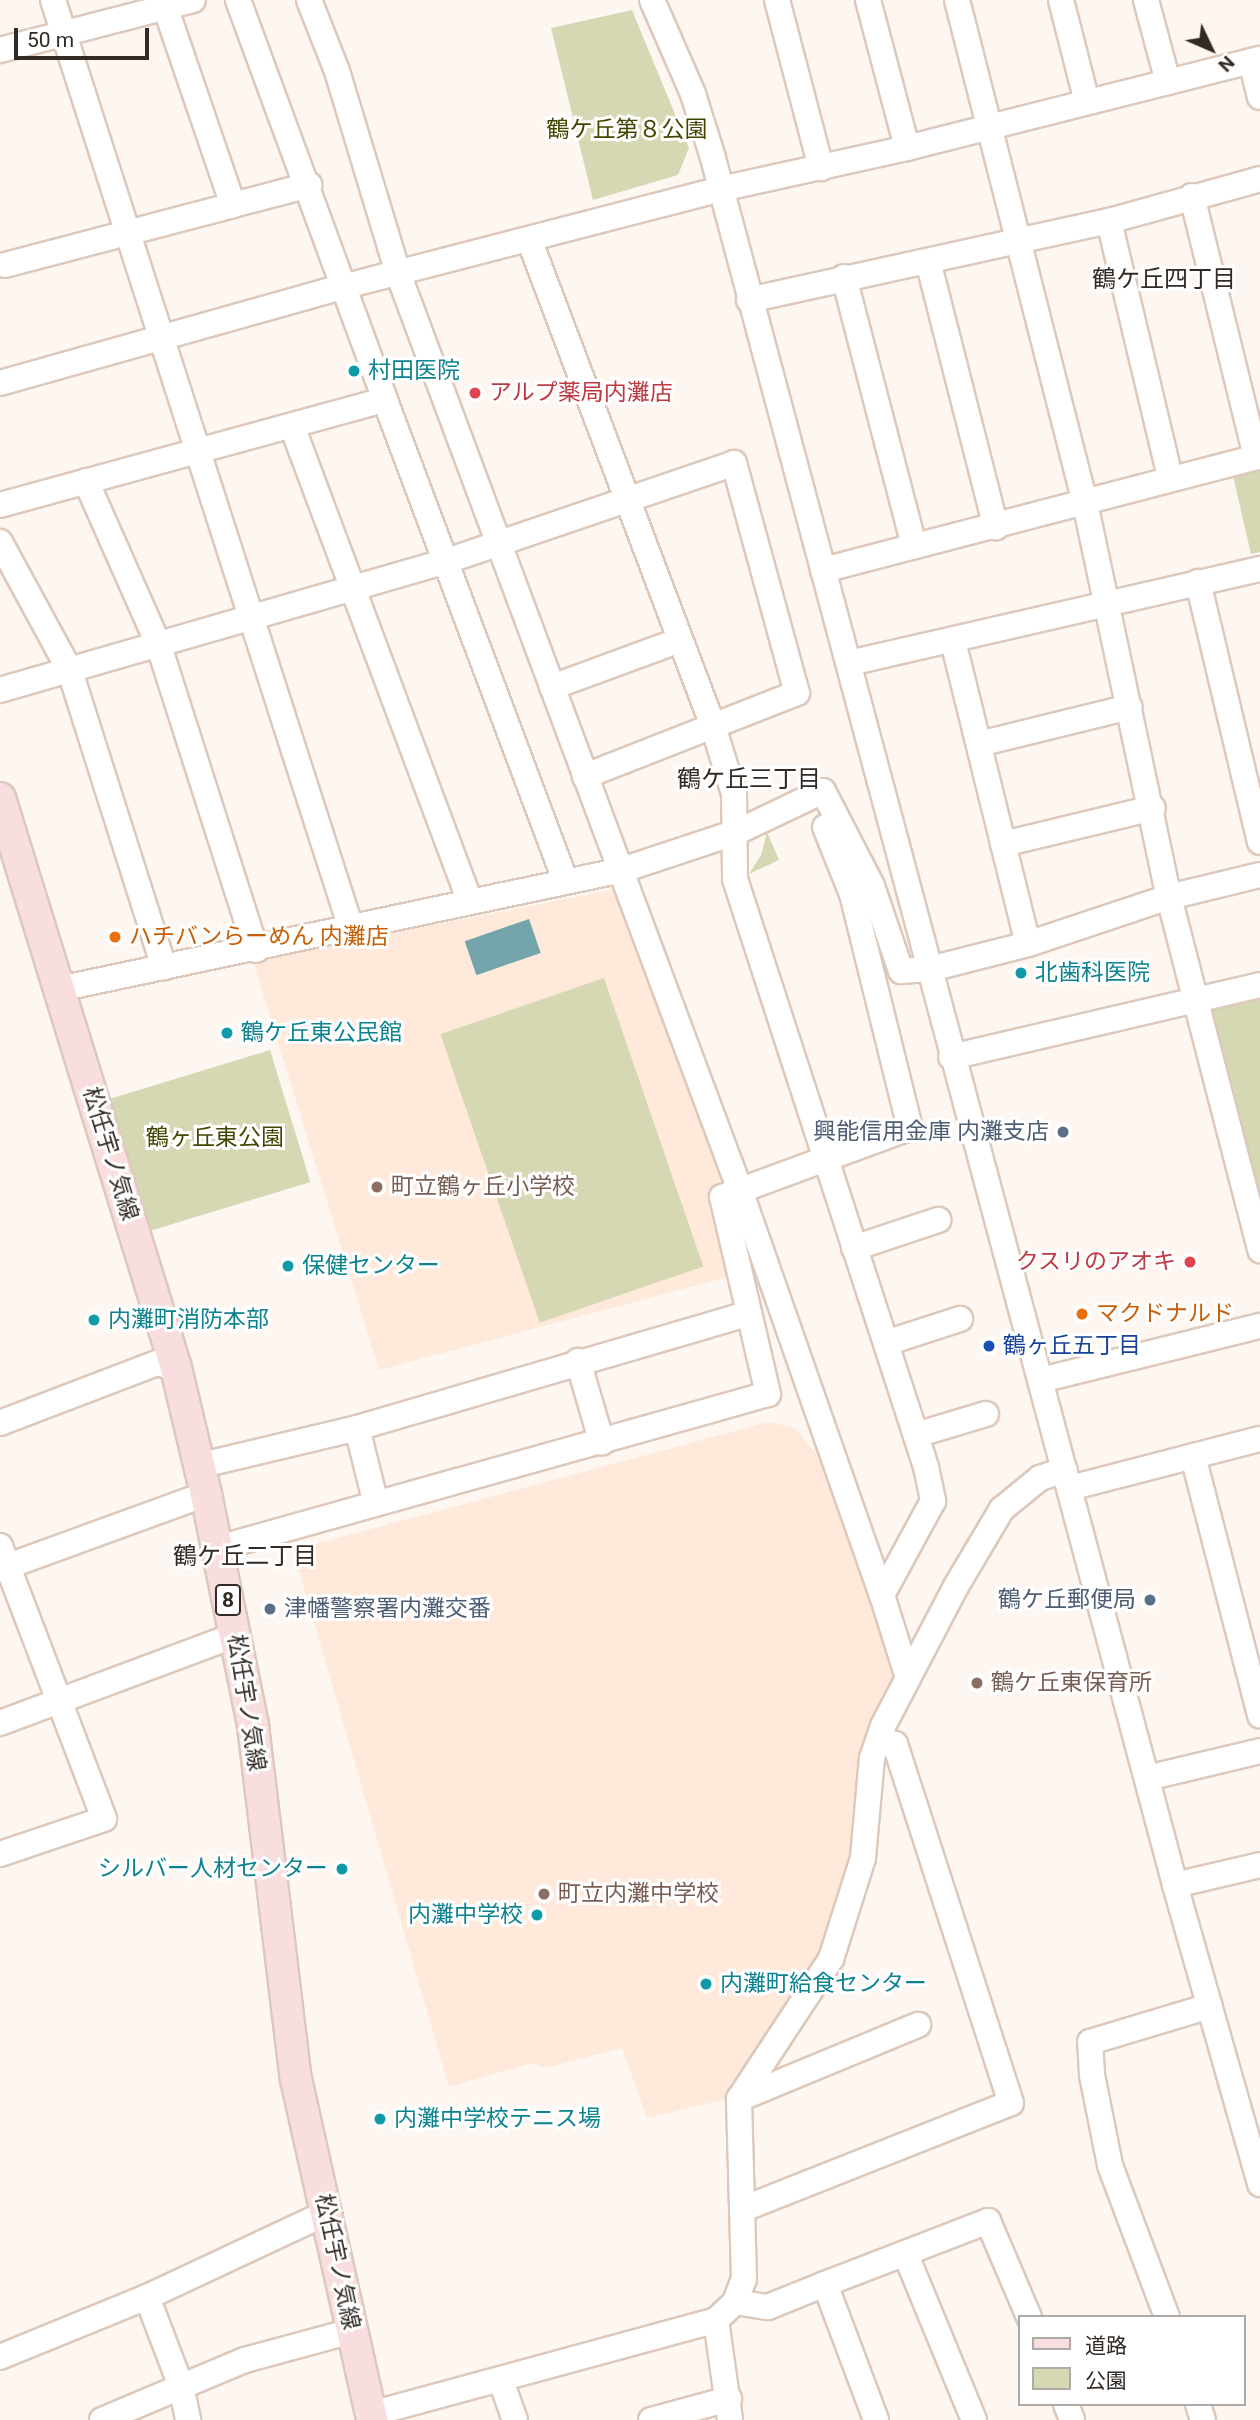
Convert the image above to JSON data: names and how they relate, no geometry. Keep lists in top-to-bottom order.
{
  "streets": {
    "main road": ["松任宇ノ気線", "8"]
  },
  "districts": ["鶴ケ丘四丁目", "鶴ケ丘三丁目", "鶴ケ丘二丁目"],
  "parks": ["鶴ケ丘第８公園", "鶴ヶ丘東公園"],
  "places": [
    "村田医院",
    "アルプ薬局内灘店",
    "ハチバンらーめん 内灘店",
    "北歯科医院",
    "鶴ケ丘東公民館",
    "興能信用金庫 内灘支店",
    "町立鶴ヶ丘小学校",
    "クスリのアオキ",
    "保健センター",
    "マクドナルド",
    "内灘町消防本部",
    "鶴ヶ丘五丁目",
    "鶴ケ丘郵便局",
    "津幡警察署内灘交番",
    "鶴ケ丘東保育所",
    "シルバー人材センター",
    "町立内灘中学校",
    "内灘中学校",
    "内灘町給食センター",
    "内灘中学校テニス場"
  ],
  "legend": ["道路", "公園"],
  "scale_bar": "50 m",
  "north": "bottom right"
}
